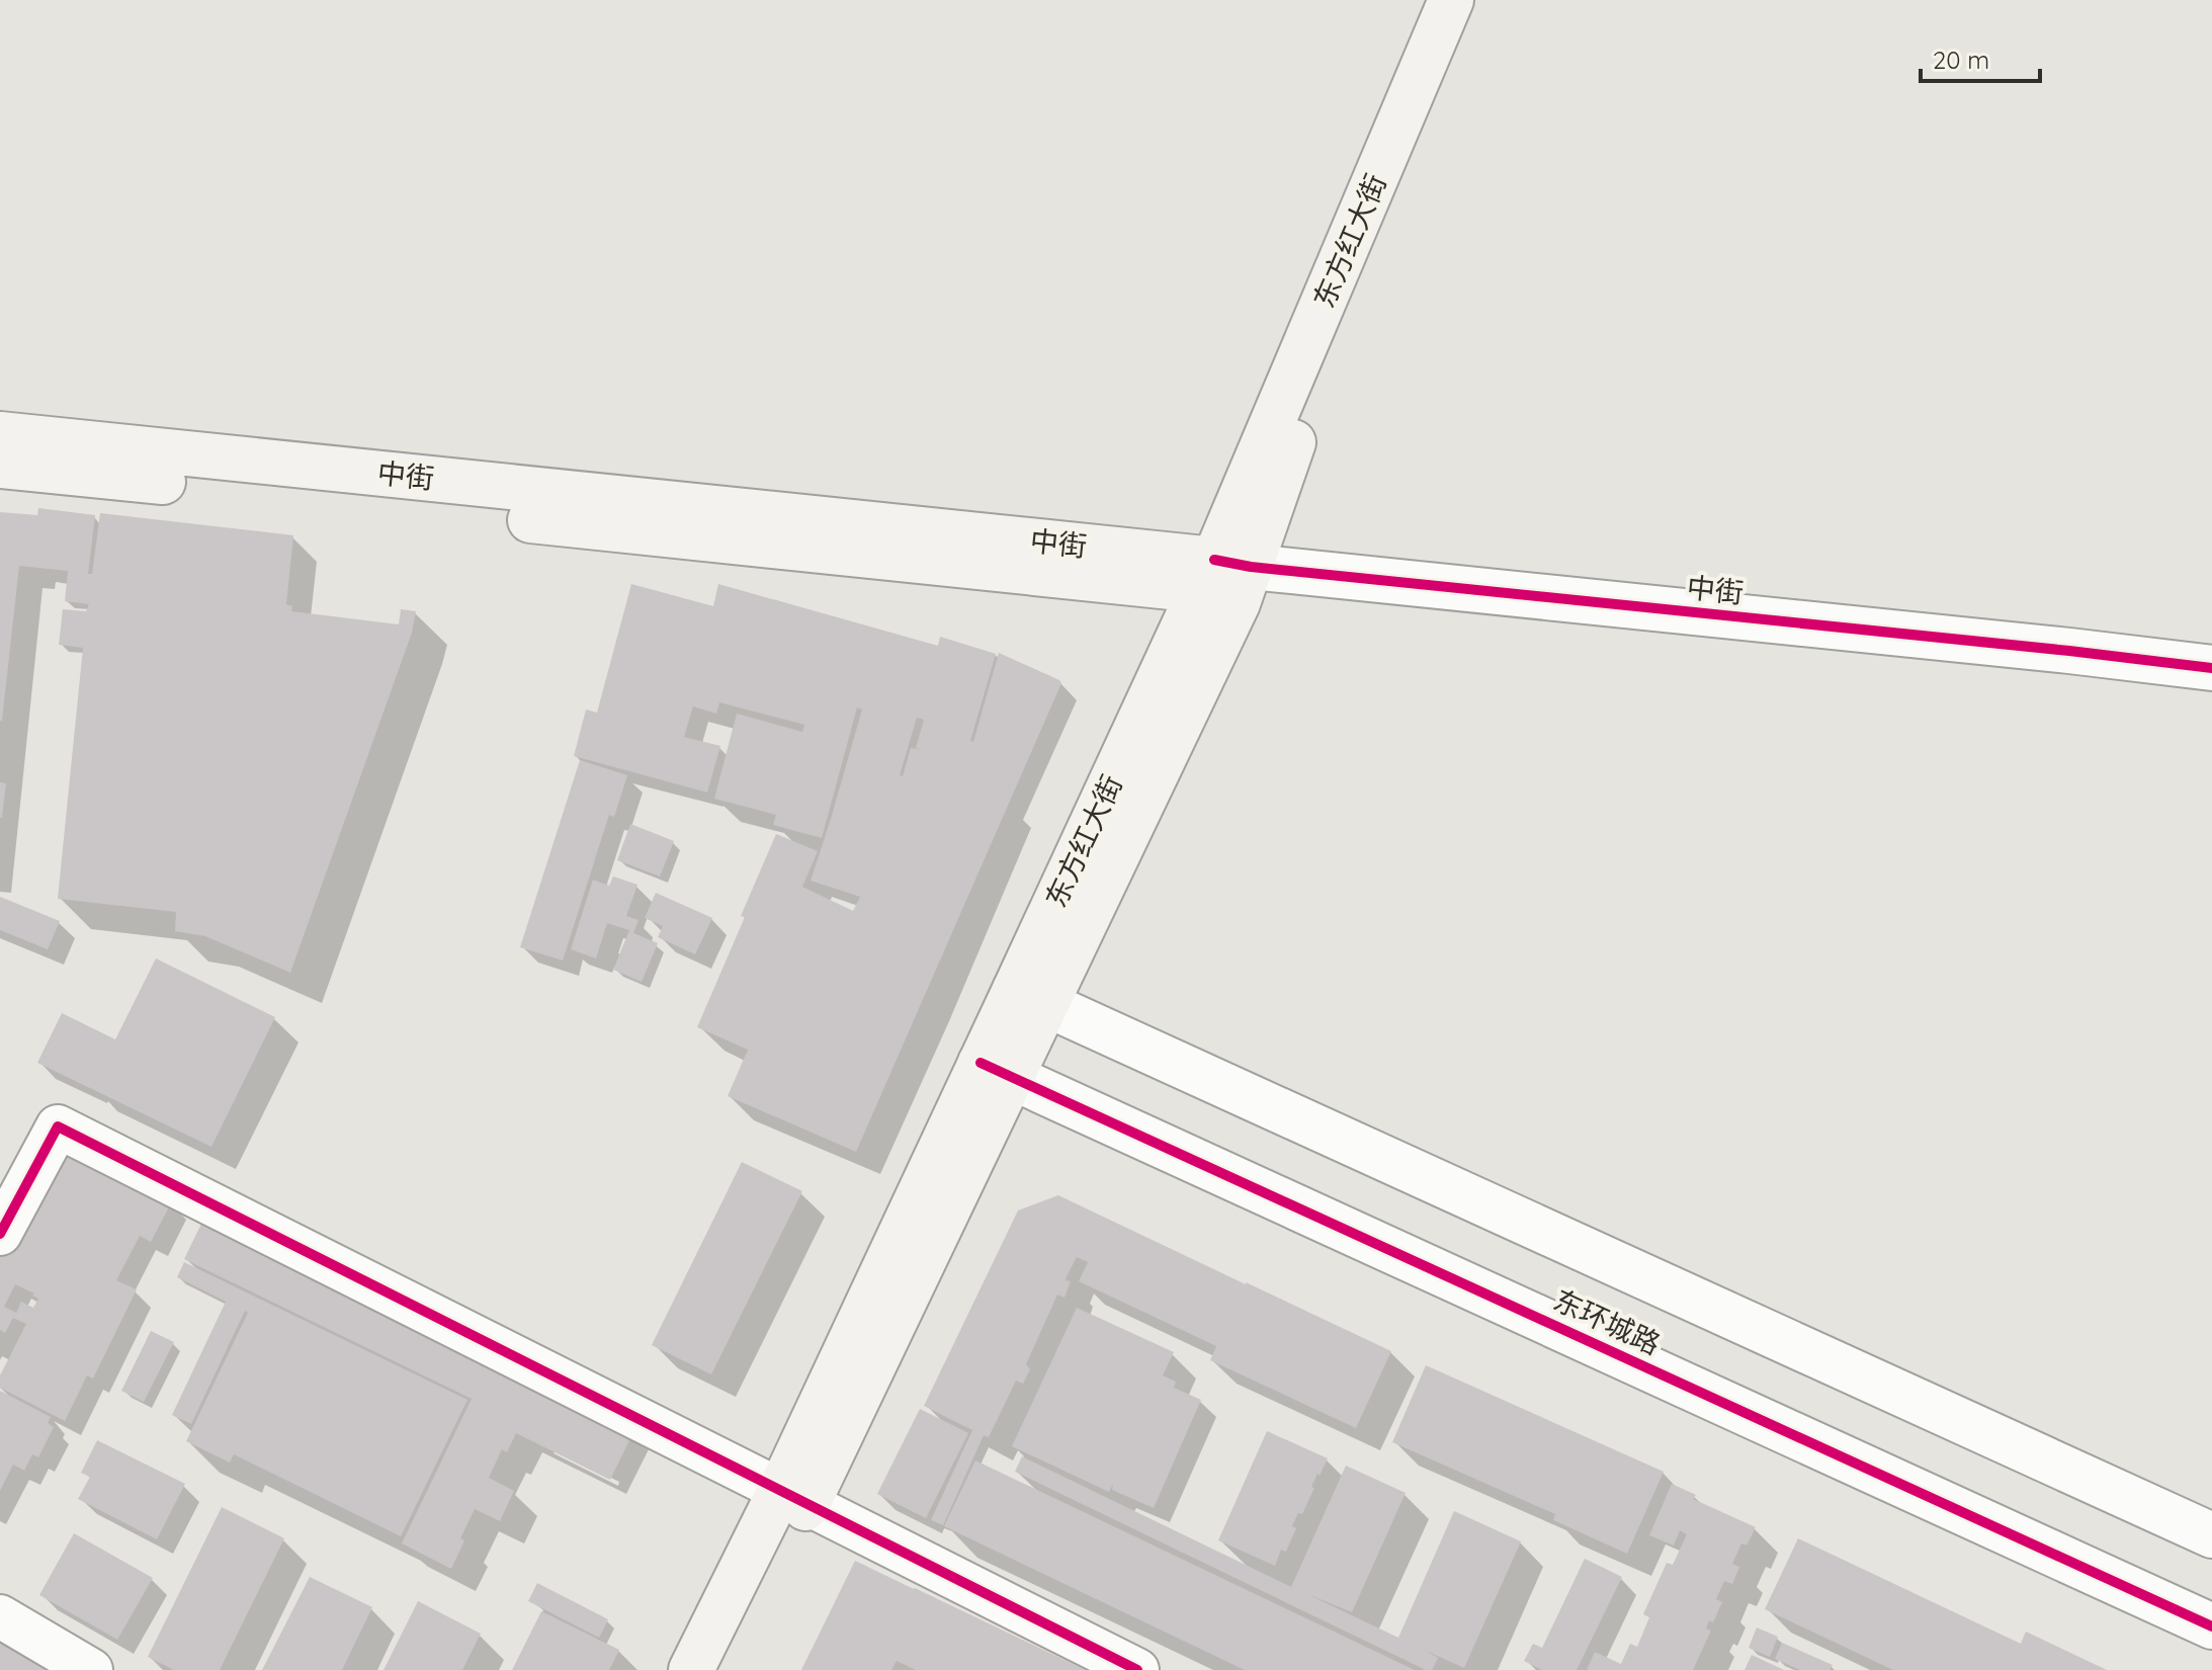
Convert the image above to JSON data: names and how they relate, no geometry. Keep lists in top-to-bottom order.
{
  "streets": {
    "main road": ["东方红大街", "中街"],
    "street": ["东环城路"]
  },
  "crossings": [
    ["东方红大街", "中街"],
    ["东方红大街", "东环城路"]
  ],
  "scale_bar": "20 m"
}
